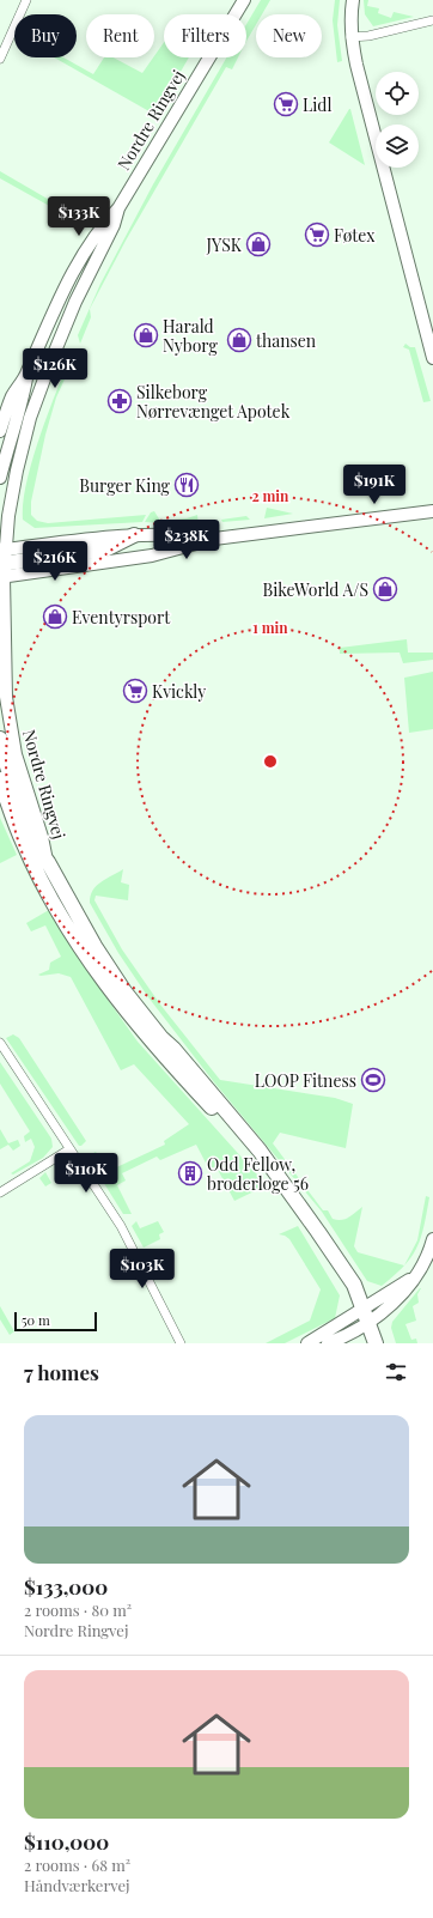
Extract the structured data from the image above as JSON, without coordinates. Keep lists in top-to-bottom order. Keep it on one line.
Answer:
{"streets":{"main road":["Nordre Ringvej"]},"places":{"supermarket":["Lidl","Føtex","Kvickly"],"shop":["JYSK","Harald Nyborg","thansen","BikeWorld A/S","Eventyrsport"],"pharmacy":["Silkeborg Nørrevænget Apotek"],"restaurant":["Burger King"],"sports":["LOOP Fitness"],"building":["Odd Fellow, broderloge 56"]},"scale_bar":"50 m","page":{"chip":["Buy","Rent","Filters","New"],"price":["$133K","$126K","$191K","$238K","$216K","$110K","$103K"],"scale":"50 m","heading":"7 homes","list":[{"name":"$133,000","note":"2 rooms · 80 m² · Nordre Ringvej"},{"name":"$110,000","note":"2 rooms · 68 m² · Håndværkervej"}]},"rings":["2 min","1 min"]}
